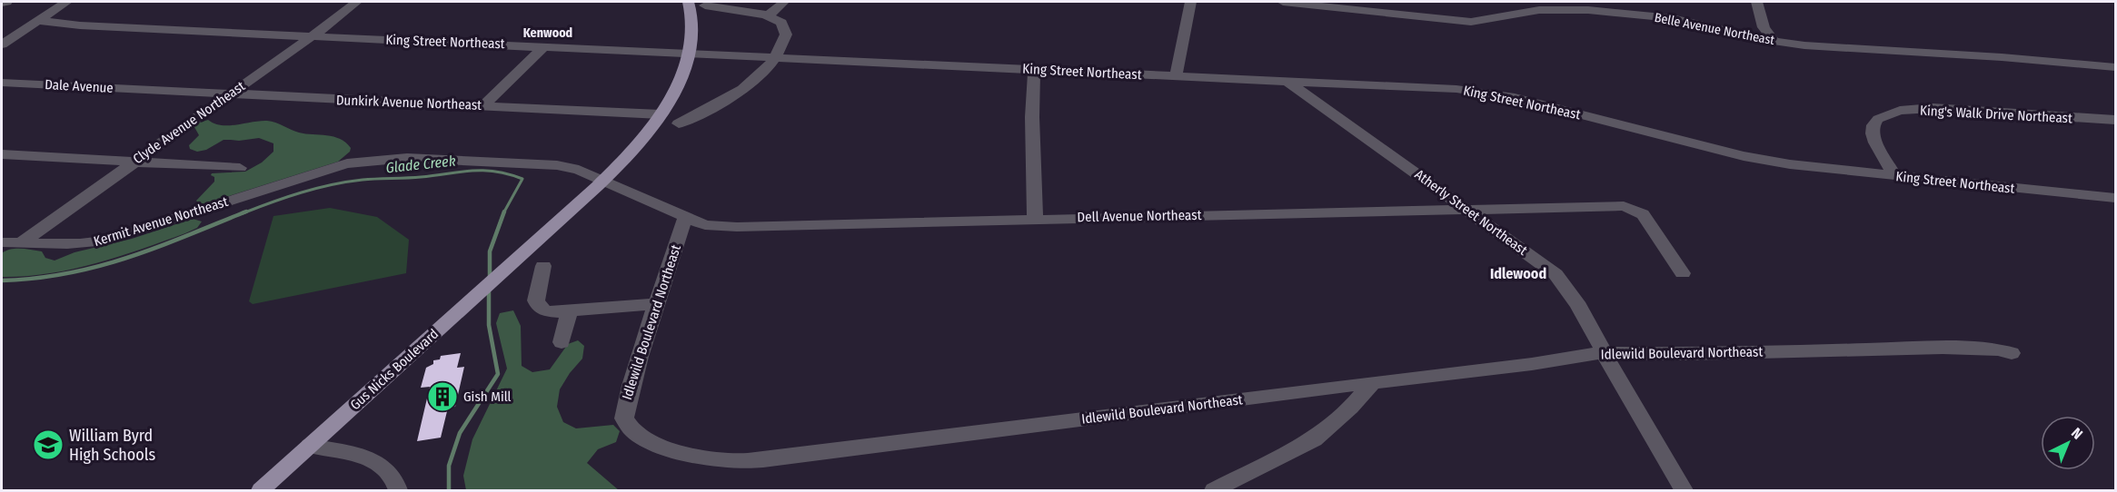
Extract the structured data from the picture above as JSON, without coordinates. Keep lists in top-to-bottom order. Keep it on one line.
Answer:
{"streets":{"main road":["Gus Nicks Boulevard"],"street":["Belle Avenue Northeast","King Street Northeast","Dale Avenue","Dunkirk Avenue Northeast","King's Walk Drive Northeast","Clyde Avenue Northeast","Atherly Street Northeast","Dell Avenue Northeast","Kermit Avenue Northeast","Idlewild Boulevard Northeast"]},"crossings":[["King Street Northeast","King's Walk Drive Northeast"],["King Street Northeast","Clyde Avenue Northeast"],["King Street Northeast","Atherly Street Northeast"],["King Street Northeast","Gus Nicks Boulevard"],["Dale Avenue","Dunkirk Avenue Northeast"],["Dunkirk Avenue Northeast","Clyde Avenue Northeast"],["Dunkirk Avenue Northeast","Gus Nicks Boulevard"],["Clyde Avenue Northeast","Kermit Avenue Northeast"],["Atherly Street Northeast","Dell Avenue Northeast"],["Atherly Street Northeast","Idlewild Boulevard Northeast"],["Dell Avenue Northeast","Idlewild Boulevard Northeast"],["Kermit Avenue Northeast","Gus Nicks Boulevard"]],"districts":["Kenwood","Idlewood"],"water":["Glade Creek"],"places":{"building":["Gish Mill"],"school or university":["William Byrd High Schools"]},"north":"top right"}
